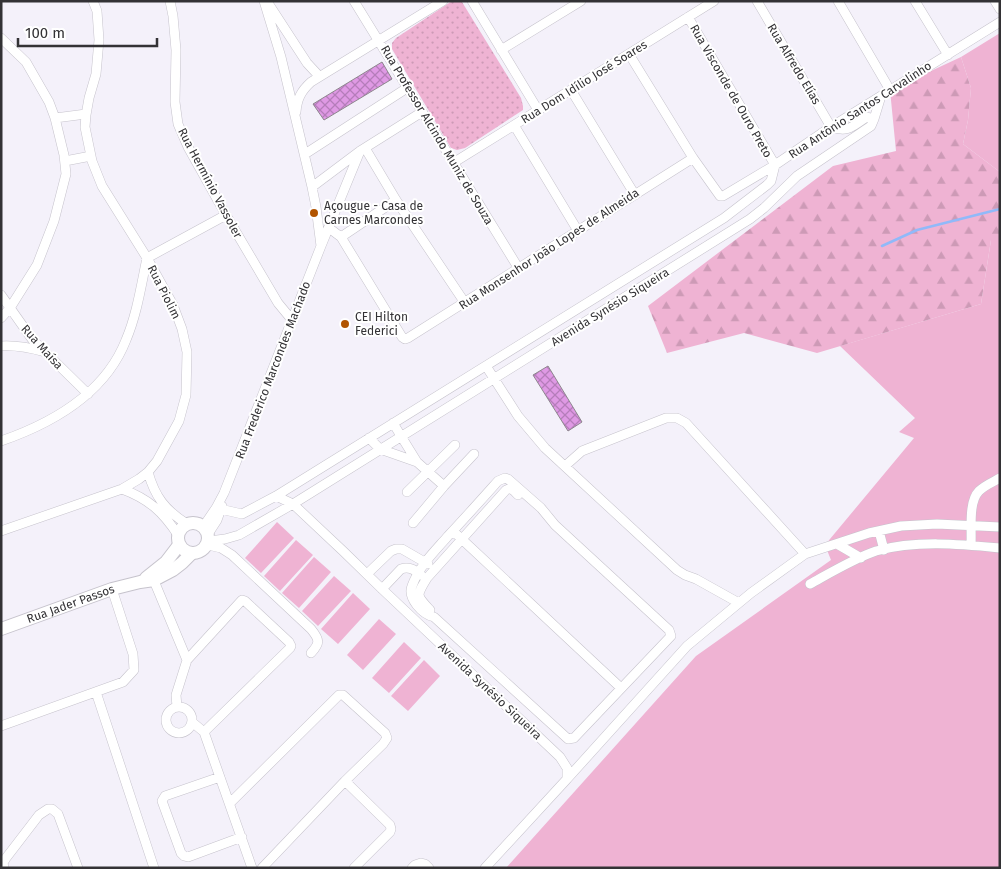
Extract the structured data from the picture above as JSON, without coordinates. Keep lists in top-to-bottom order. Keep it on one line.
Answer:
{"streets":{"street":["Rua Alfredo Elías","Rua Dom Idílio José Soares","Rua Visconde de Ouro Preto","Rua Antônio Santos Carvalinho","Rua Professor Alcindo Muniz de Souza","Rua Hermínio Vassoler","Rua Monsenhor João Lopes de Almeida","Rua Piolim","Avenida Synésio Siqueira","Rua Maísa","Rua Frederico Marcondes Machado","Rua Jader Passos"]},"crossings":[["Rua Alfredo Elías","Rua Antônio Santos Carvalinho"],["Rua Dom Idílio José Soares","Rua Visconde de Ouro Preto"],["Rua Dom Idílio José Soares","Rua Professor Alcindo Muniz de Souza"],["Rua Visconde de Ouro Preto","Rua Antônio Santos Carvalinho"],["Rua Visconde de Ouro Preto","Avenida Synésio Siqueira"],["Rua Antônio Santos Carvalinho","Rua Monsenhor João Lopes de Almeida"],["Rua Antônio Santos Carvalinho","Avenida Synésio Siqueira"],["Rua Professor Alcindo Muniz de Souza","Rua Monsenhor João Lopes de Almeida"],["Rua Hermínio Vassoler","Rua Frederico Marcondes Machado"],["Avenida Synésio Siqueira","Rua Frederico Marcondes Machado"],["Avenida Synésio Siqueira","Rua Jader Passos"],["Rua Frederico Marcondes Machado","Rua Jader Passos"]],"places":["Açougue - Casa de Carnes Marcondes","CEI Hilton Federici"],"scale_bar":"100 m"}
